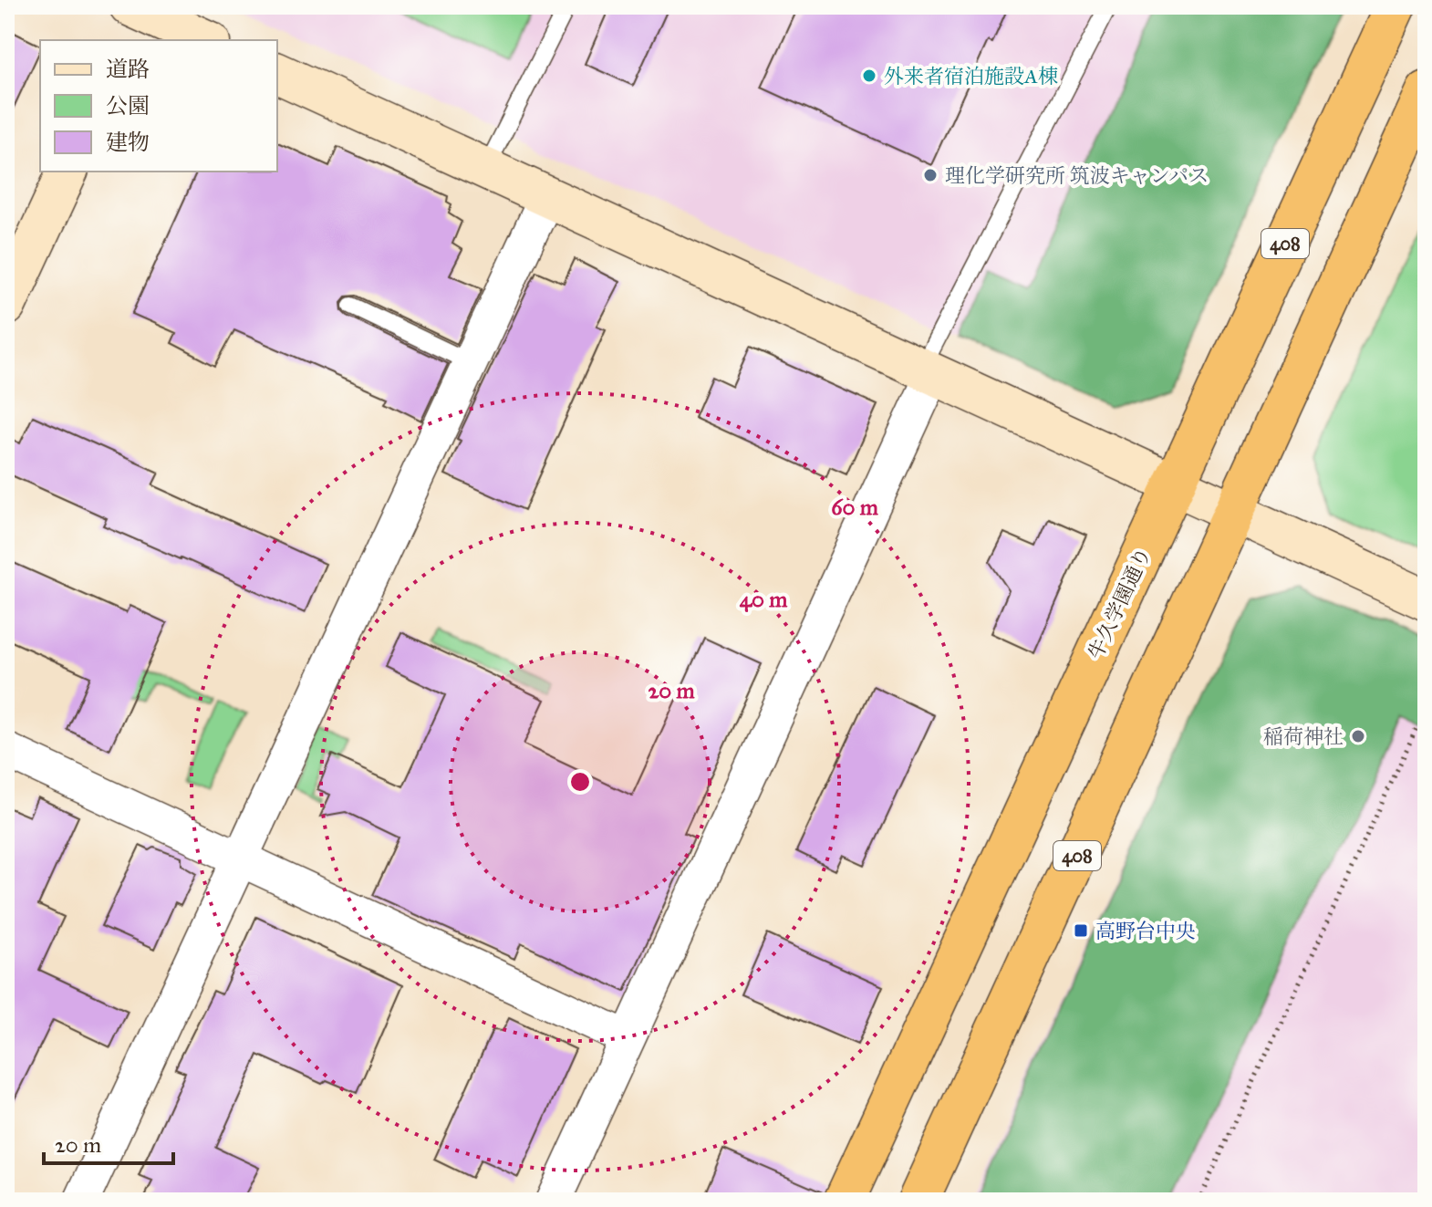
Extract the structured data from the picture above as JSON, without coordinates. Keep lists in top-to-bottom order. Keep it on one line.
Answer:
{"streets":{"highway":["408","牛久学園通り"]},"places":{"other":["外来者宿泊施設A棟","理化学研究所 筑波キャンパス","稲荷神社"],"transit":["高野台中央"]},"legend":["道路","公園","建物"],"scale_bar":"20 m","rings":["60 m","40 m","20 m"]}
